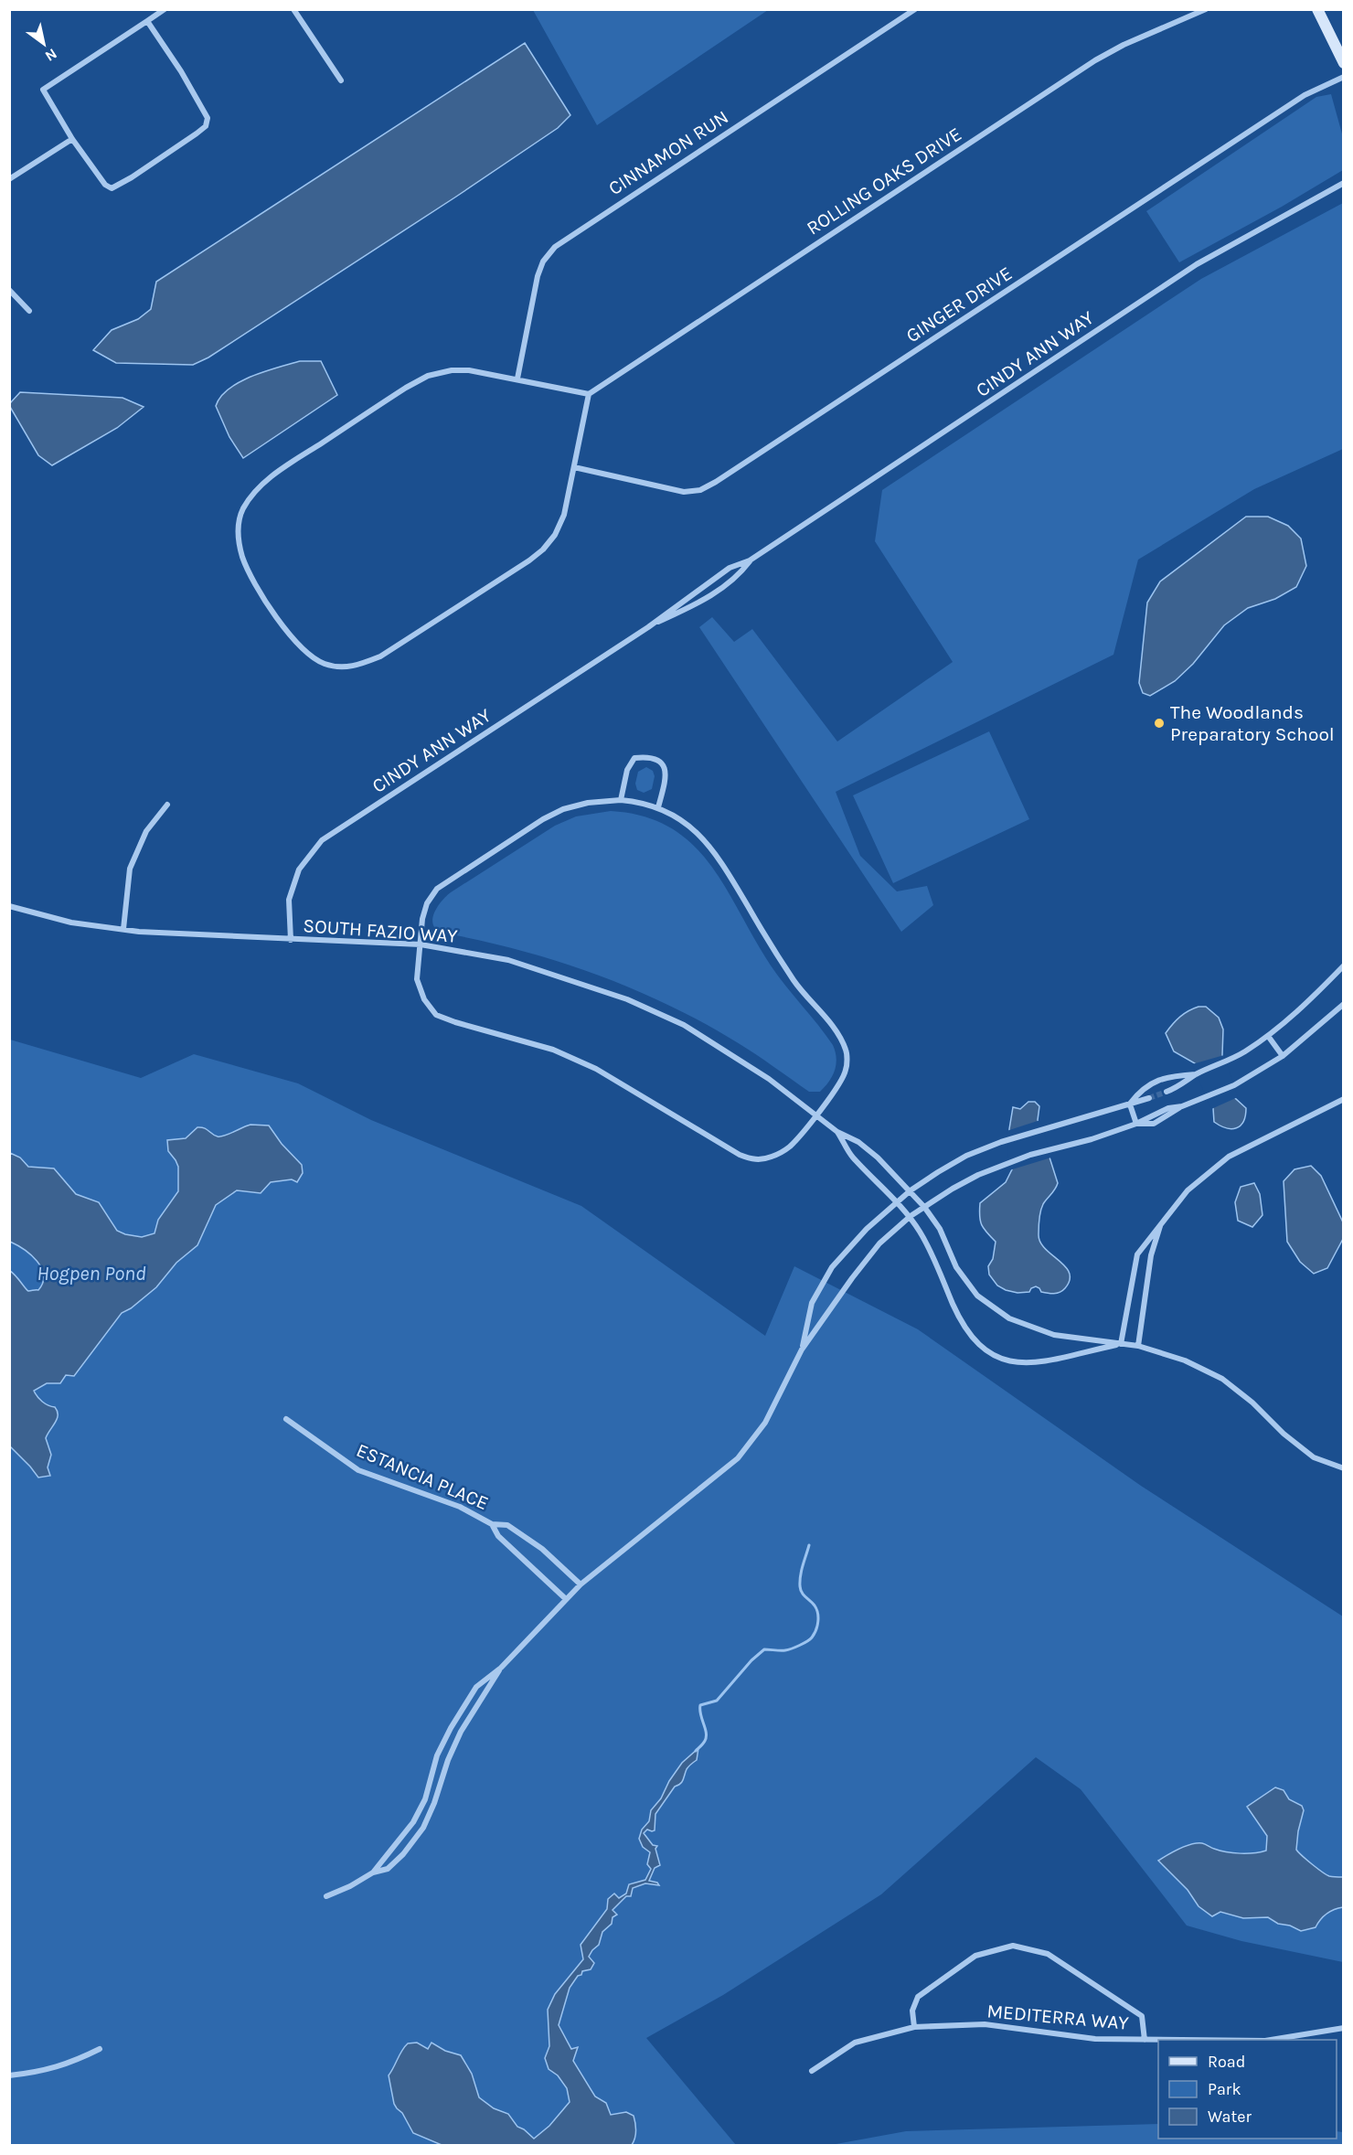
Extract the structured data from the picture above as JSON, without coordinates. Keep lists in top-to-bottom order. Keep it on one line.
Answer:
{"streets":{"street":["CINNAMON RUN","ROLLING OAKS DRIVE","GINGER DRIVE","CINDY ANN WAY","SOUTH FAZIO WAY","ESTANCIA PLACE","MEDITERRA WAY"]},"crossings":[["CINDY ANN WAY","SOUTH FAZIO WAY"]],"water":["Hogpen Pond"],"places":["The Woodlands Preparatory School"],"legend":["Road","Park","Water"],"north":"bottom right"}
